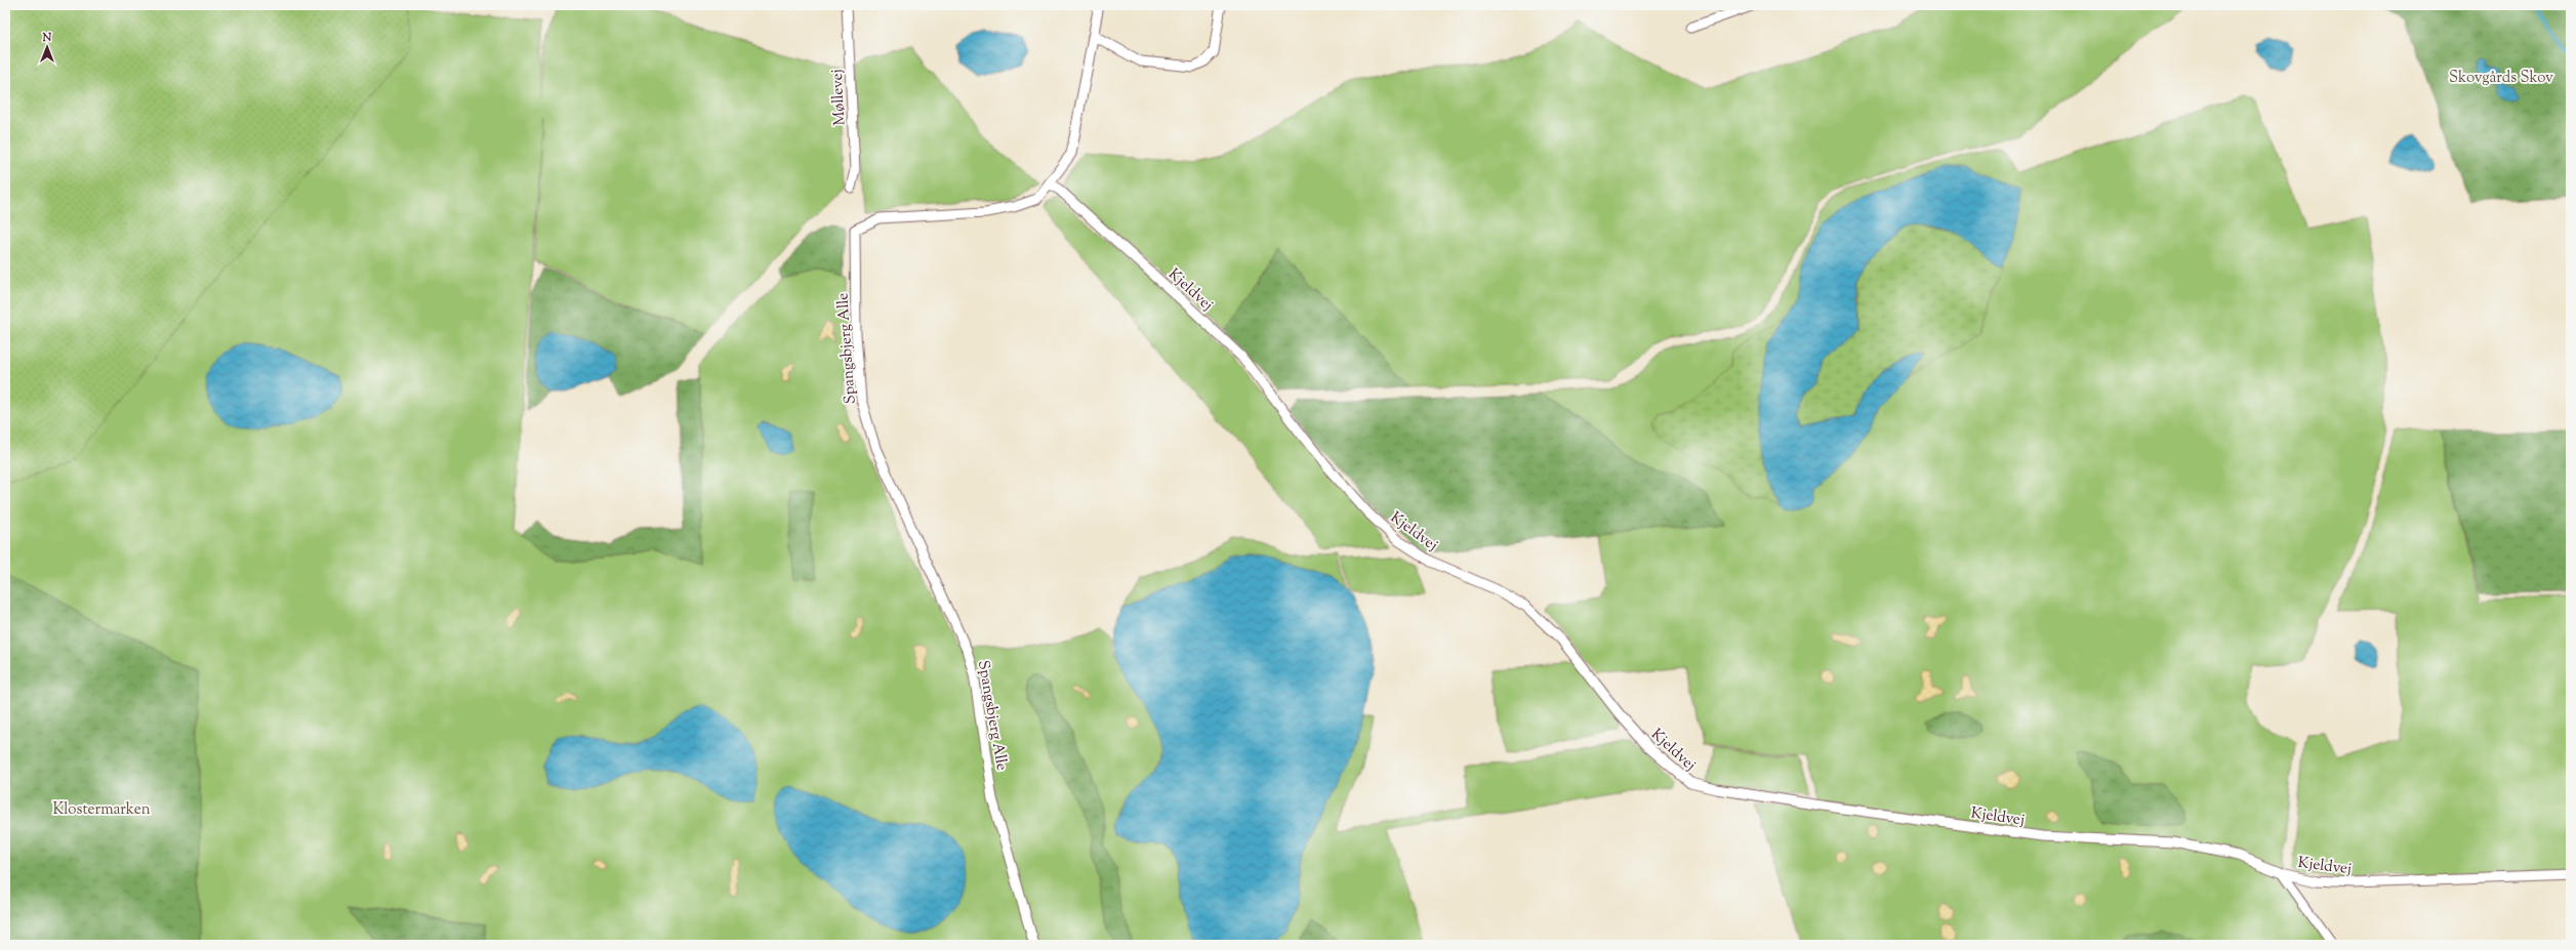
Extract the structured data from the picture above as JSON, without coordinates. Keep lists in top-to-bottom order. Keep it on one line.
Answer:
{"streets":{"street":["Møllevej","Kjeldvej","Spangsbjerg Alle"]},"crossings":[["Kjeldvej","Spangsbjerg Alle"]],"parks":["Skovgårds Skov","Klostermarken"],"north":"top"}
